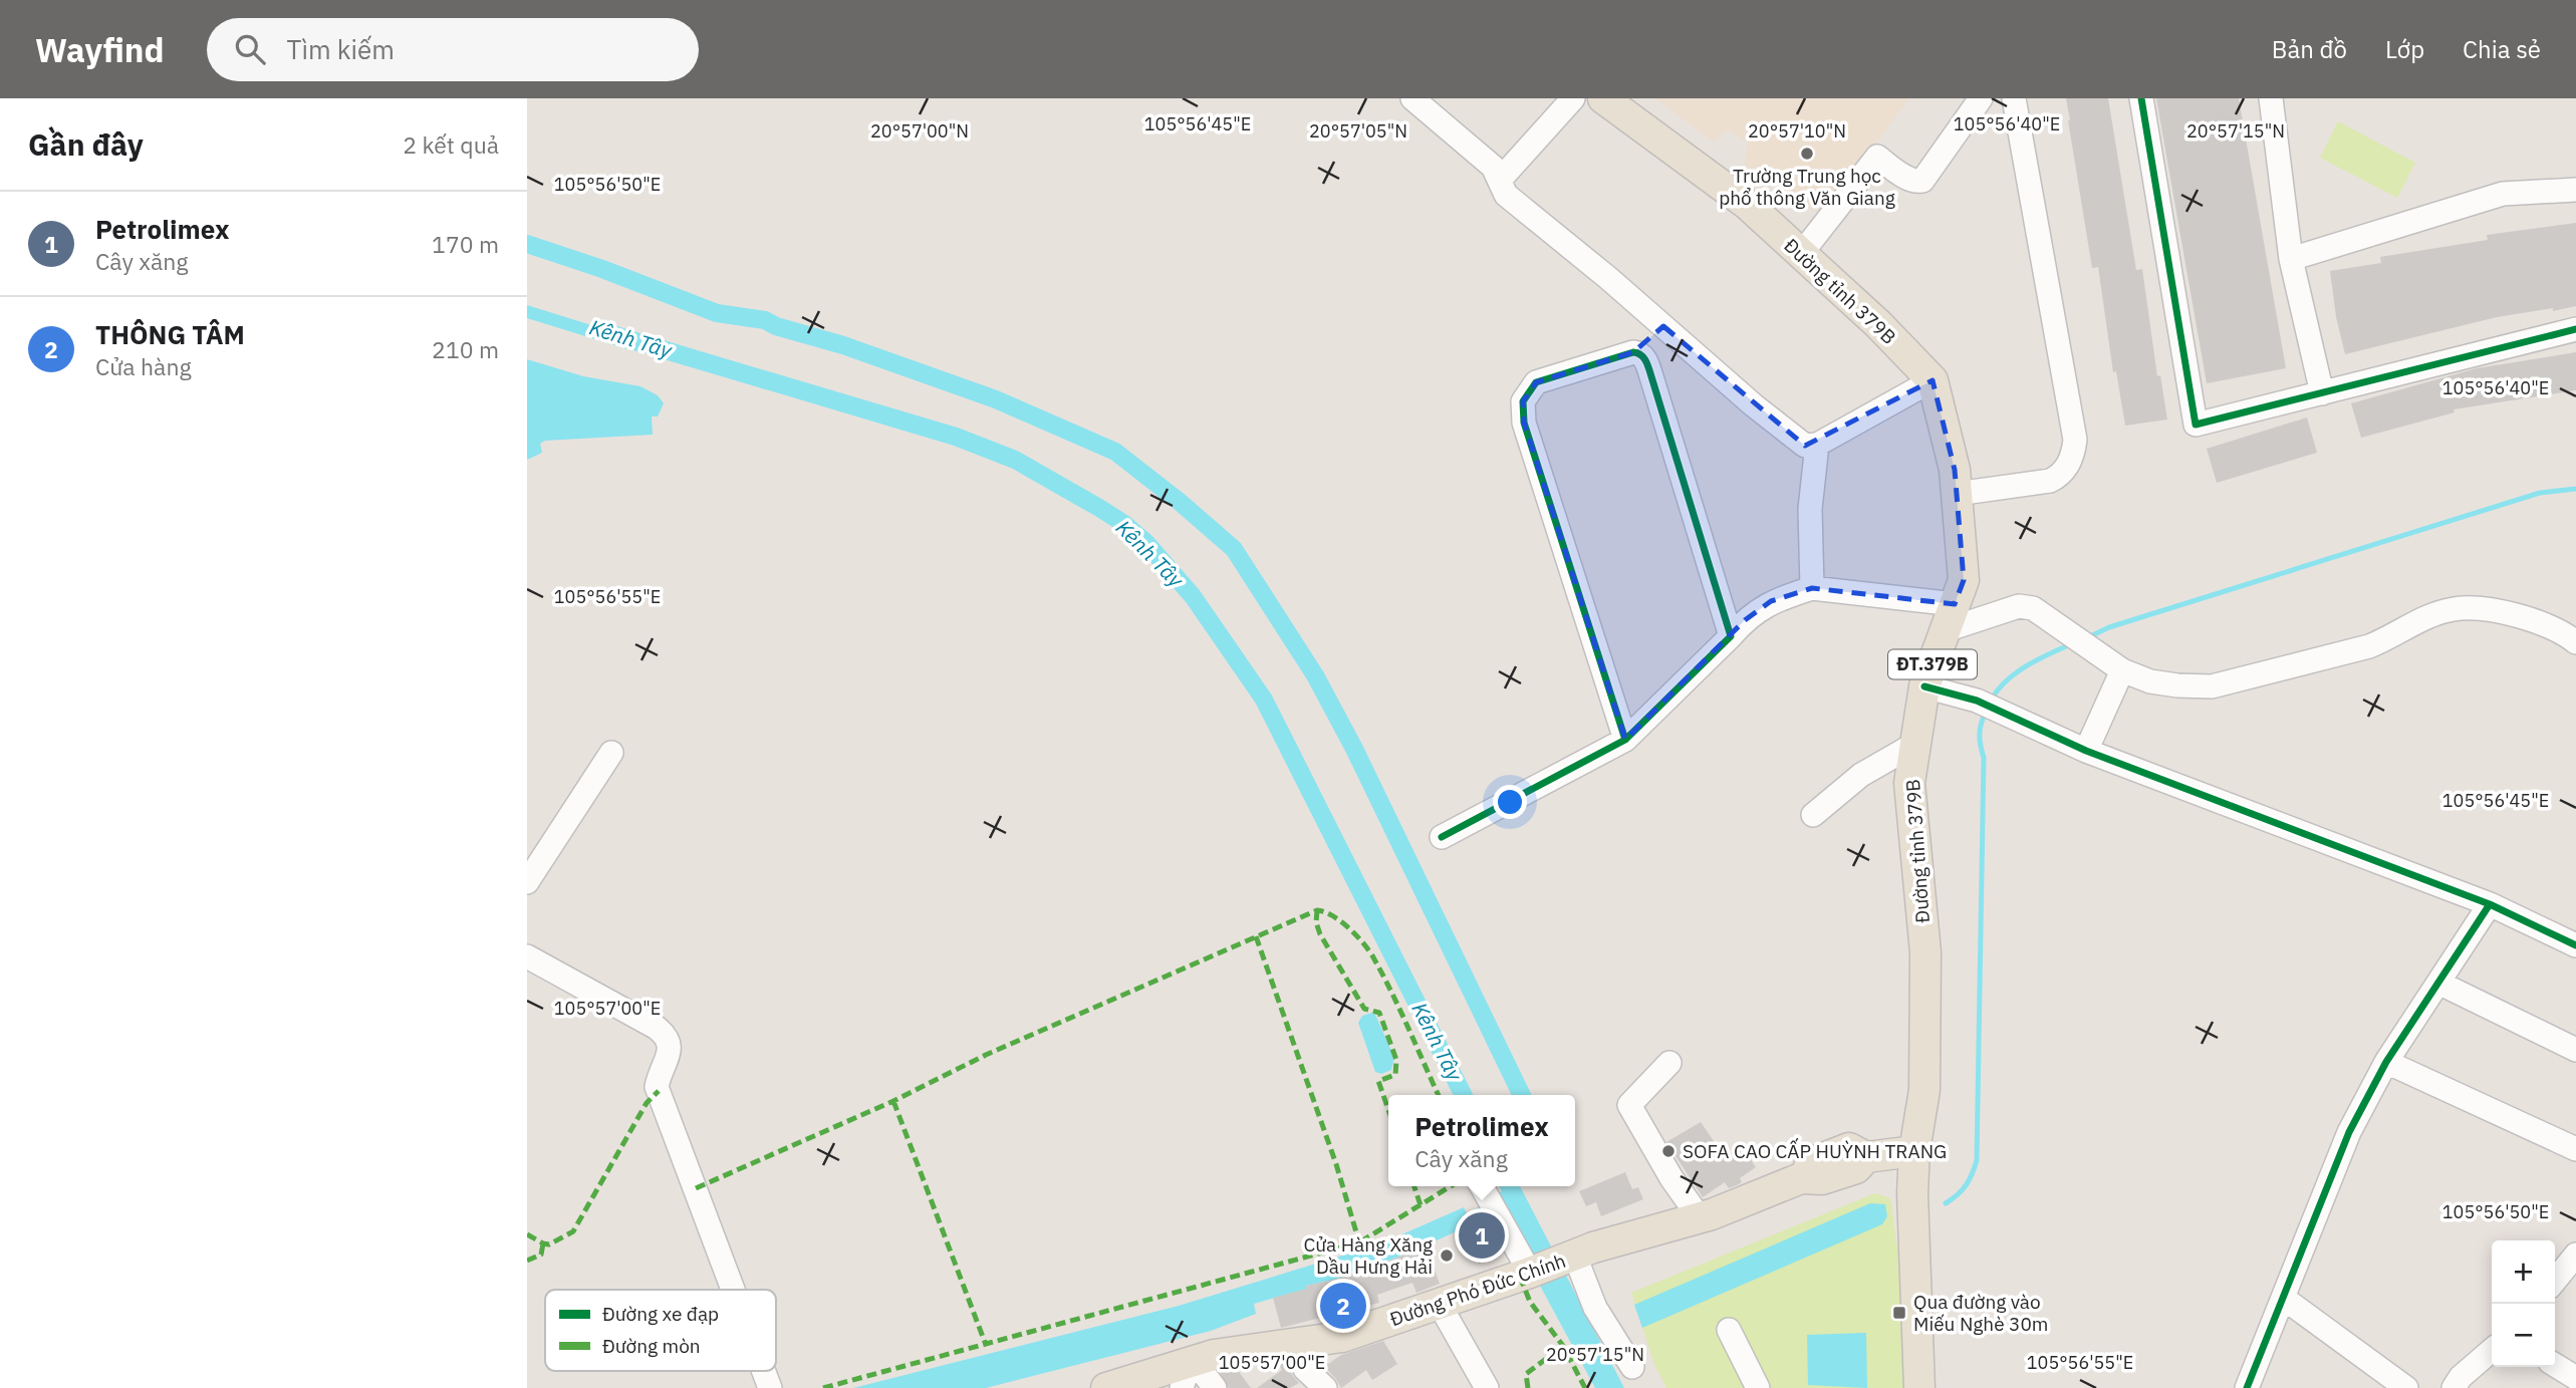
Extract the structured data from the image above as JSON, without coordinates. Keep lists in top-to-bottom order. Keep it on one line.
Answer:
{"streets":{"main road":["Đường tỉnh 379B","ĐT.379B","Đường Phó Đức Chính"]},"crossings":[["Đường tỉnh 379B","Đường Phó Đức Chính"]],"water":["Kênh Tây"],"places":{"other":["Trường Trung học phổ thông Văn Giang","SOFA CAO CẤP HUỲNH TRANG","Cửa Hàng Xăng Dầu Hưng Hải"],"transit":["Qua đường vào Miếu Nghè 30m"]},"legend":["Đường xe đạp","Đường mòn"],"page":{"header":"Wayfind","search":"Tìm kiếm","nav":["Bản đồ","Lớp","Chia sẻ"],"heading":["Gần đây","2 kết quả"],"list":[{"mark":"1","name":"Petrolimex","note":"Cây xăng","value":"170 m"},{"mark":"2","name":"THÔNG TÂM","note":"Cửa hàng","value":"210 m"}],"popup":["Petrolimex","Cây xăng"],"pins":["1","2"],"map_buttons":["+","−"]},"coordinates":["105°56'45\"E","105°56'40\"E","20°57'00\"N","20°57'05\"N","20°57'10\"N","20°57'15\"N","105°56'50\"E","105°56'55\"E","105°57'00\"E"]}
